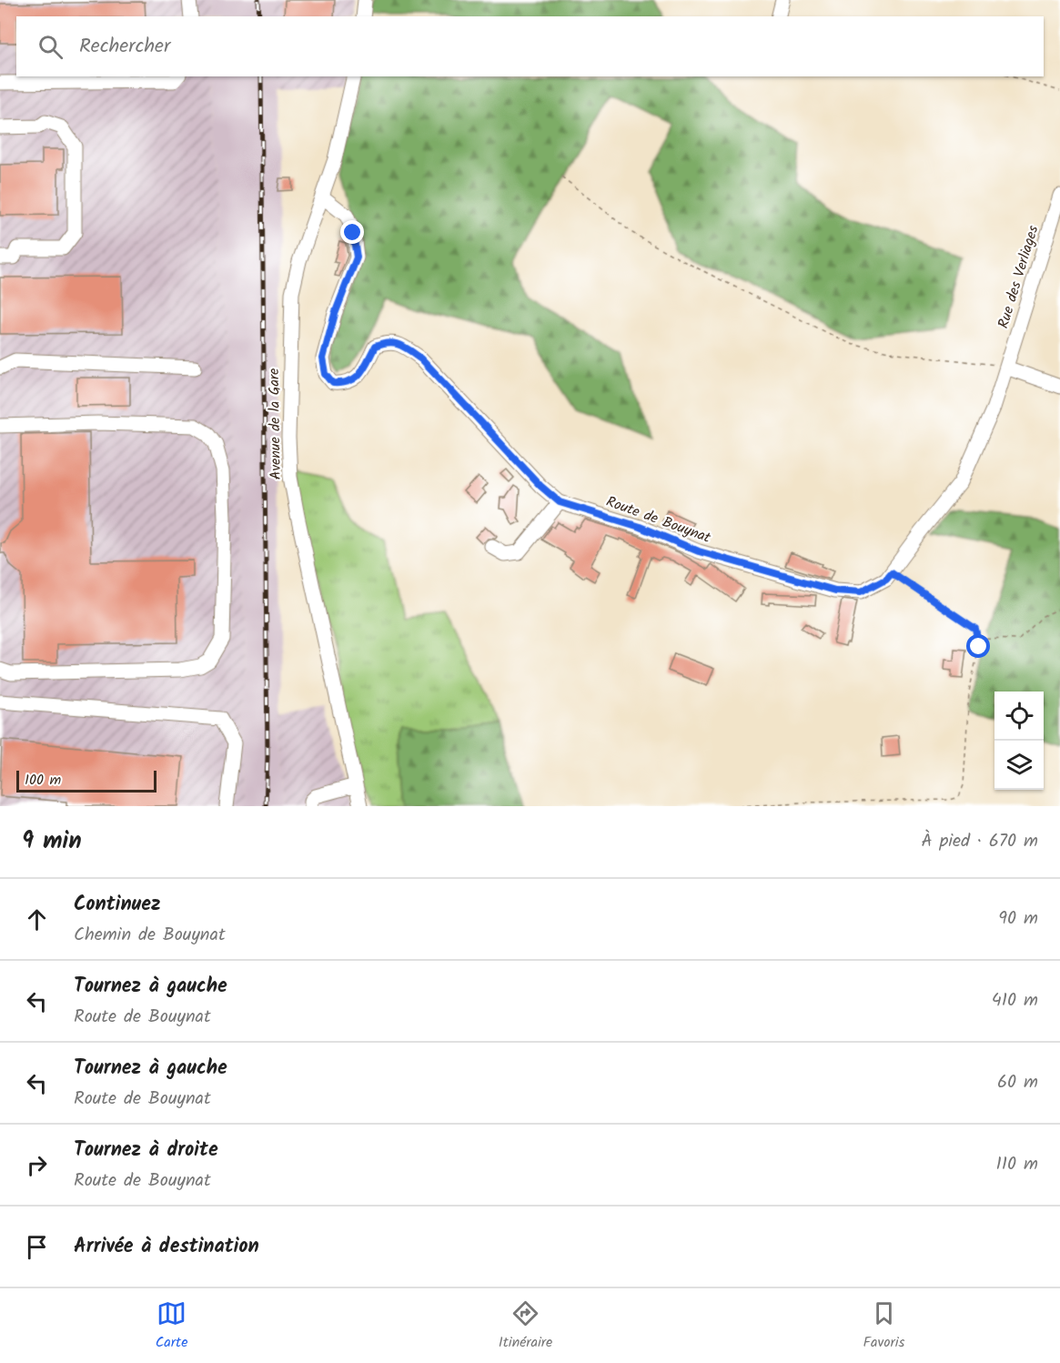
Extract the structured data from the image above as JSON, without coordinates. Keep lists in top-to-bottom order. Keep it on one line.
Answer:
{"streets":{"street":["Rue des Verliages","Avenue de la Gare","Route de Bouynat"]},"crossings":[["Rue des Verliages","Route de Bouynat"],["Avenue de la Gare","Route de Bouynat"]],"scale_bar":"100 m","page":{"search":"Rechercher","scale":"100 m","heading":["9 min","À pied · 670 m"],"list":[["Continuez","Chemin de Bouynat","90 m"],["Tournez à gauche","Route de Bouynat","410 m"],["Tournez à gauche","Route de Bouynat","60 m"],["Tournez à droite","Route de Bouynat","110 m"],"Arrivée à destination"],"nav":["Carte","Itinéraire","Favoris"]}}
